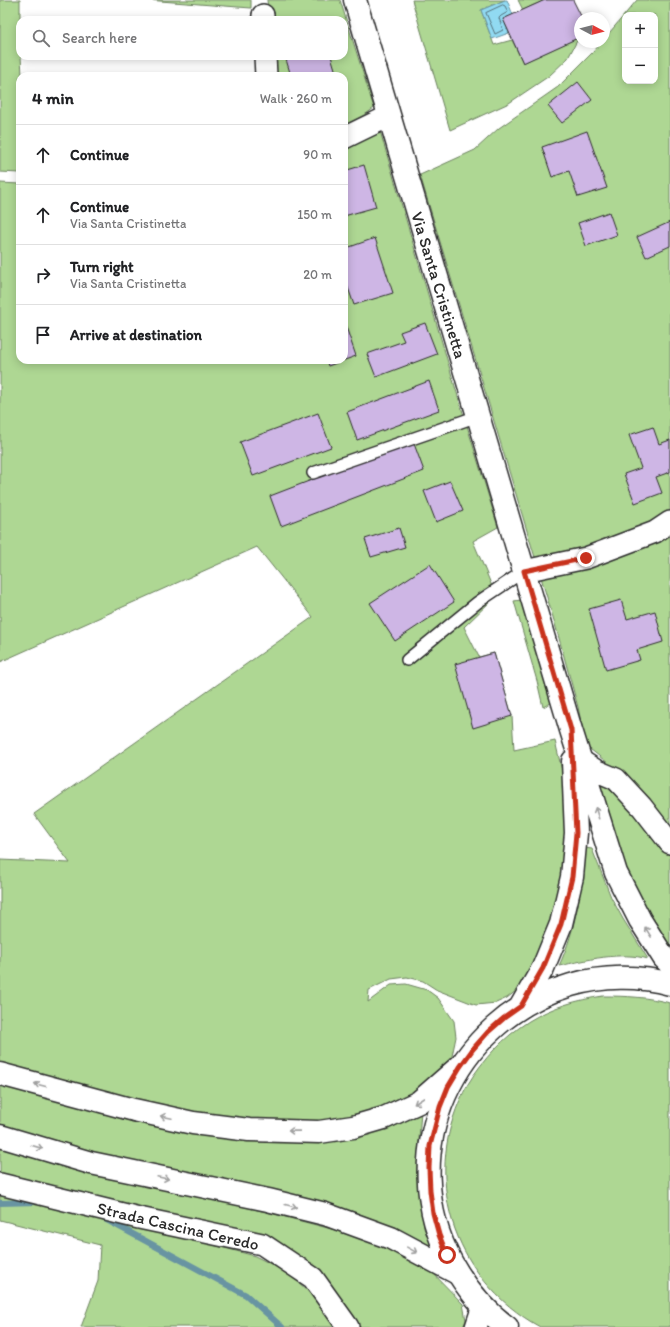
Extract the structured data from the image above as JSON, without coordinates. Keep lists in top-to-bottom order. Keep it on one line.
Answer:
{"streets":{"main road":["Via Santa Cristinetta"],"street":["Strada Cascina Ceredo"]},"north":"right","page":{"map_buttons":["+","−"],"search":"Search here","heading":["4 min","Walk · 260 m"],"list":[["Continue","90 m"],["Continue","Via Santa Cristinetta","150 m"],["Turn right","Via Santa Cristinetta","20 m"],"Arrive at destination"]}}
